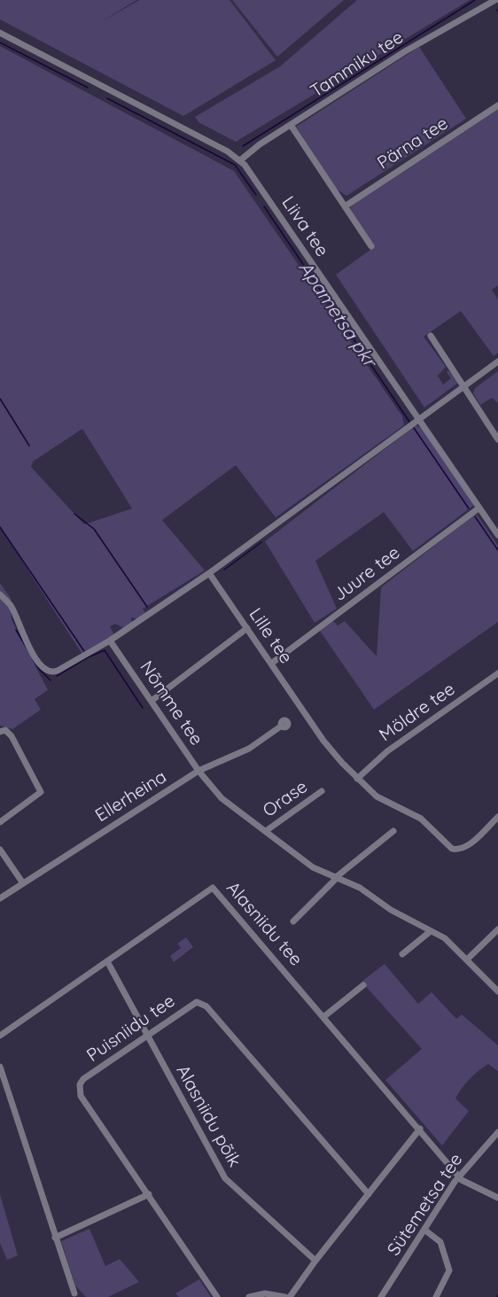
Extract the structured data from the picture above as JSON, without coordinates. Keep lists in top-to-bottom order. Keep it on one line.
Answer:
{"streets":{"street":["Tammiku tee","Pärna tee","Liiva tee","Juure tee","Lille tee","Nõmme tee","Möldre tee","Ellerheina","Orase","Alasniidu tee","Puisniidu tee","Alasniidu põik","Sütemetsa tee"]},"crossings":[["Tammiku tee","Liiva tee"],["Liiva tee","Juure tee"],["Juure tee","Lille tee"],["Lille tee","Möldre tee"],["Nõmme tee","Ellerheina"],["Nõmme tee","Orase"],["Alasniidu tee","Alasniidu põik"],["Alasniidu tee","Sütemetsa tee"],["Puisniidu tee","Alasniidu põik"]],"water":["Apametsa pkr"]}
